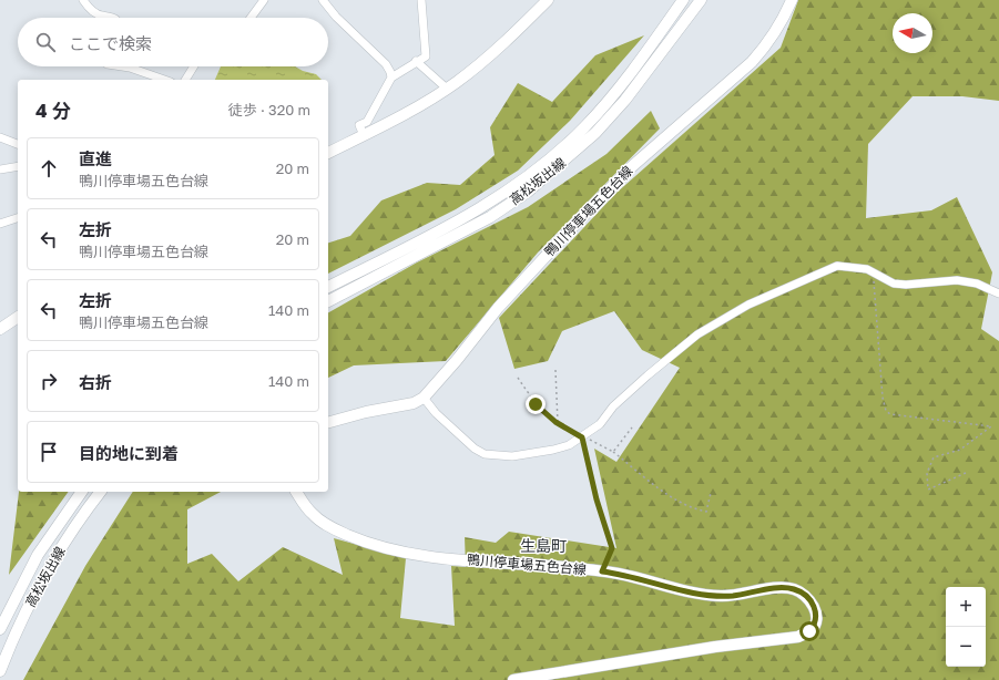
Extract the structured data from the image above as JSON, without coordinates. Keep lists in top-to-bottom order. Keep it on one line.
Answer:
{"streets":{"main road":["高松坂出線","鴨川停車場五色台線"]},"districts":["生島町"],"north":"left","page":{"search":"ここで検索","heading":["4 分","徒歩 · 320 m"],"list":[["直進","鴨川停車場五色台線","20 m"],["左折","鴨川停車場五色台線","20 m"],["左折","鴨川停車場五色台線","140 m"],["右折","140 m"],"目的地に到着"],"map_buttons":["+","−"]}}
